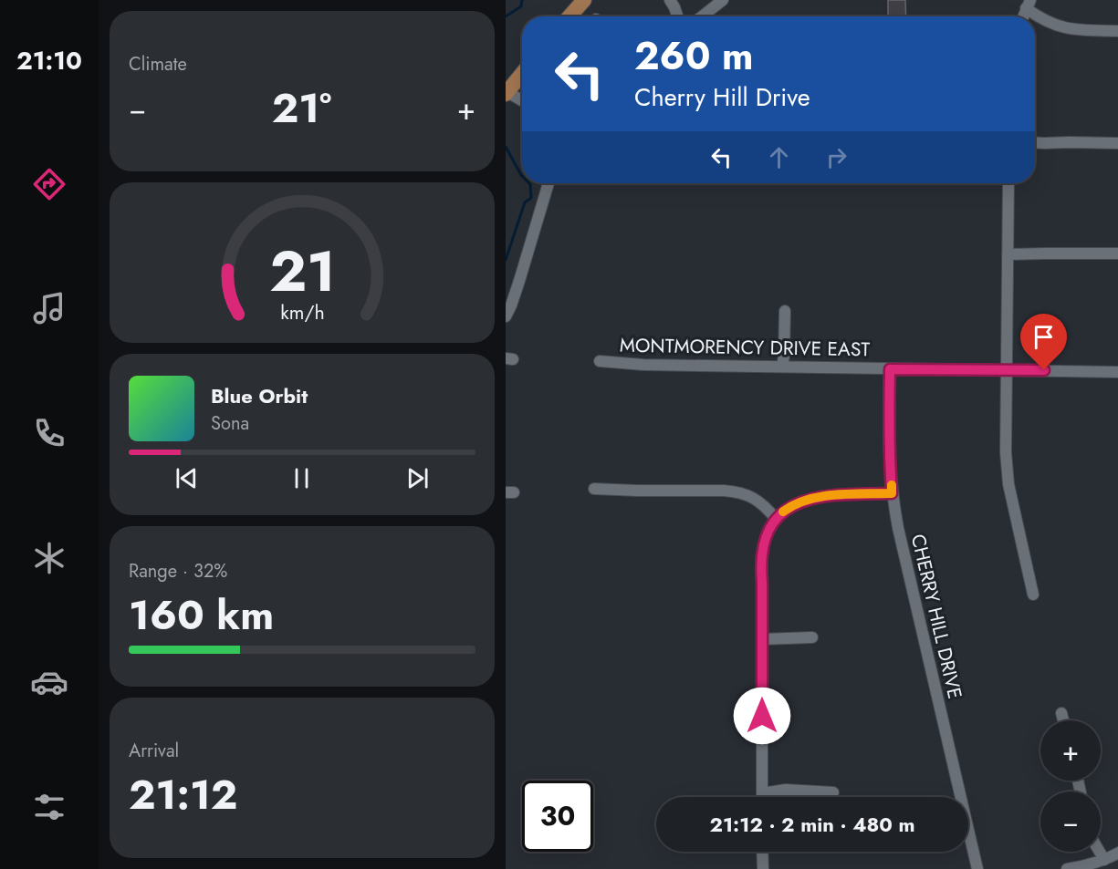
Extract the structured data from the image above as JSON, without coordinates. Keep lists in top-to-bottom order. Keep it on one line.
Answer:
{"streets":{"street":["MONTMORENCY DRIVE EAST","CHERRY HILL DRIVE"]},"crossings":[["MONTMORENCY DRIVE EAST","CHERRY HILL DRIVE"]],"page":{"tabs":"21:10","tile":["Climate",["Range · 32%","160 km"],["Arrival","21:12"]],"turn":["260 m","Cherry Hill Drive"],"heat":["−","21°","+"],"song":["Blue Orbit","Sona"],"map_buttons":["+","−"],"limit":"30","trip":"21:12 · 2 min · 480 m","gauge":["21","km/h"]}}
